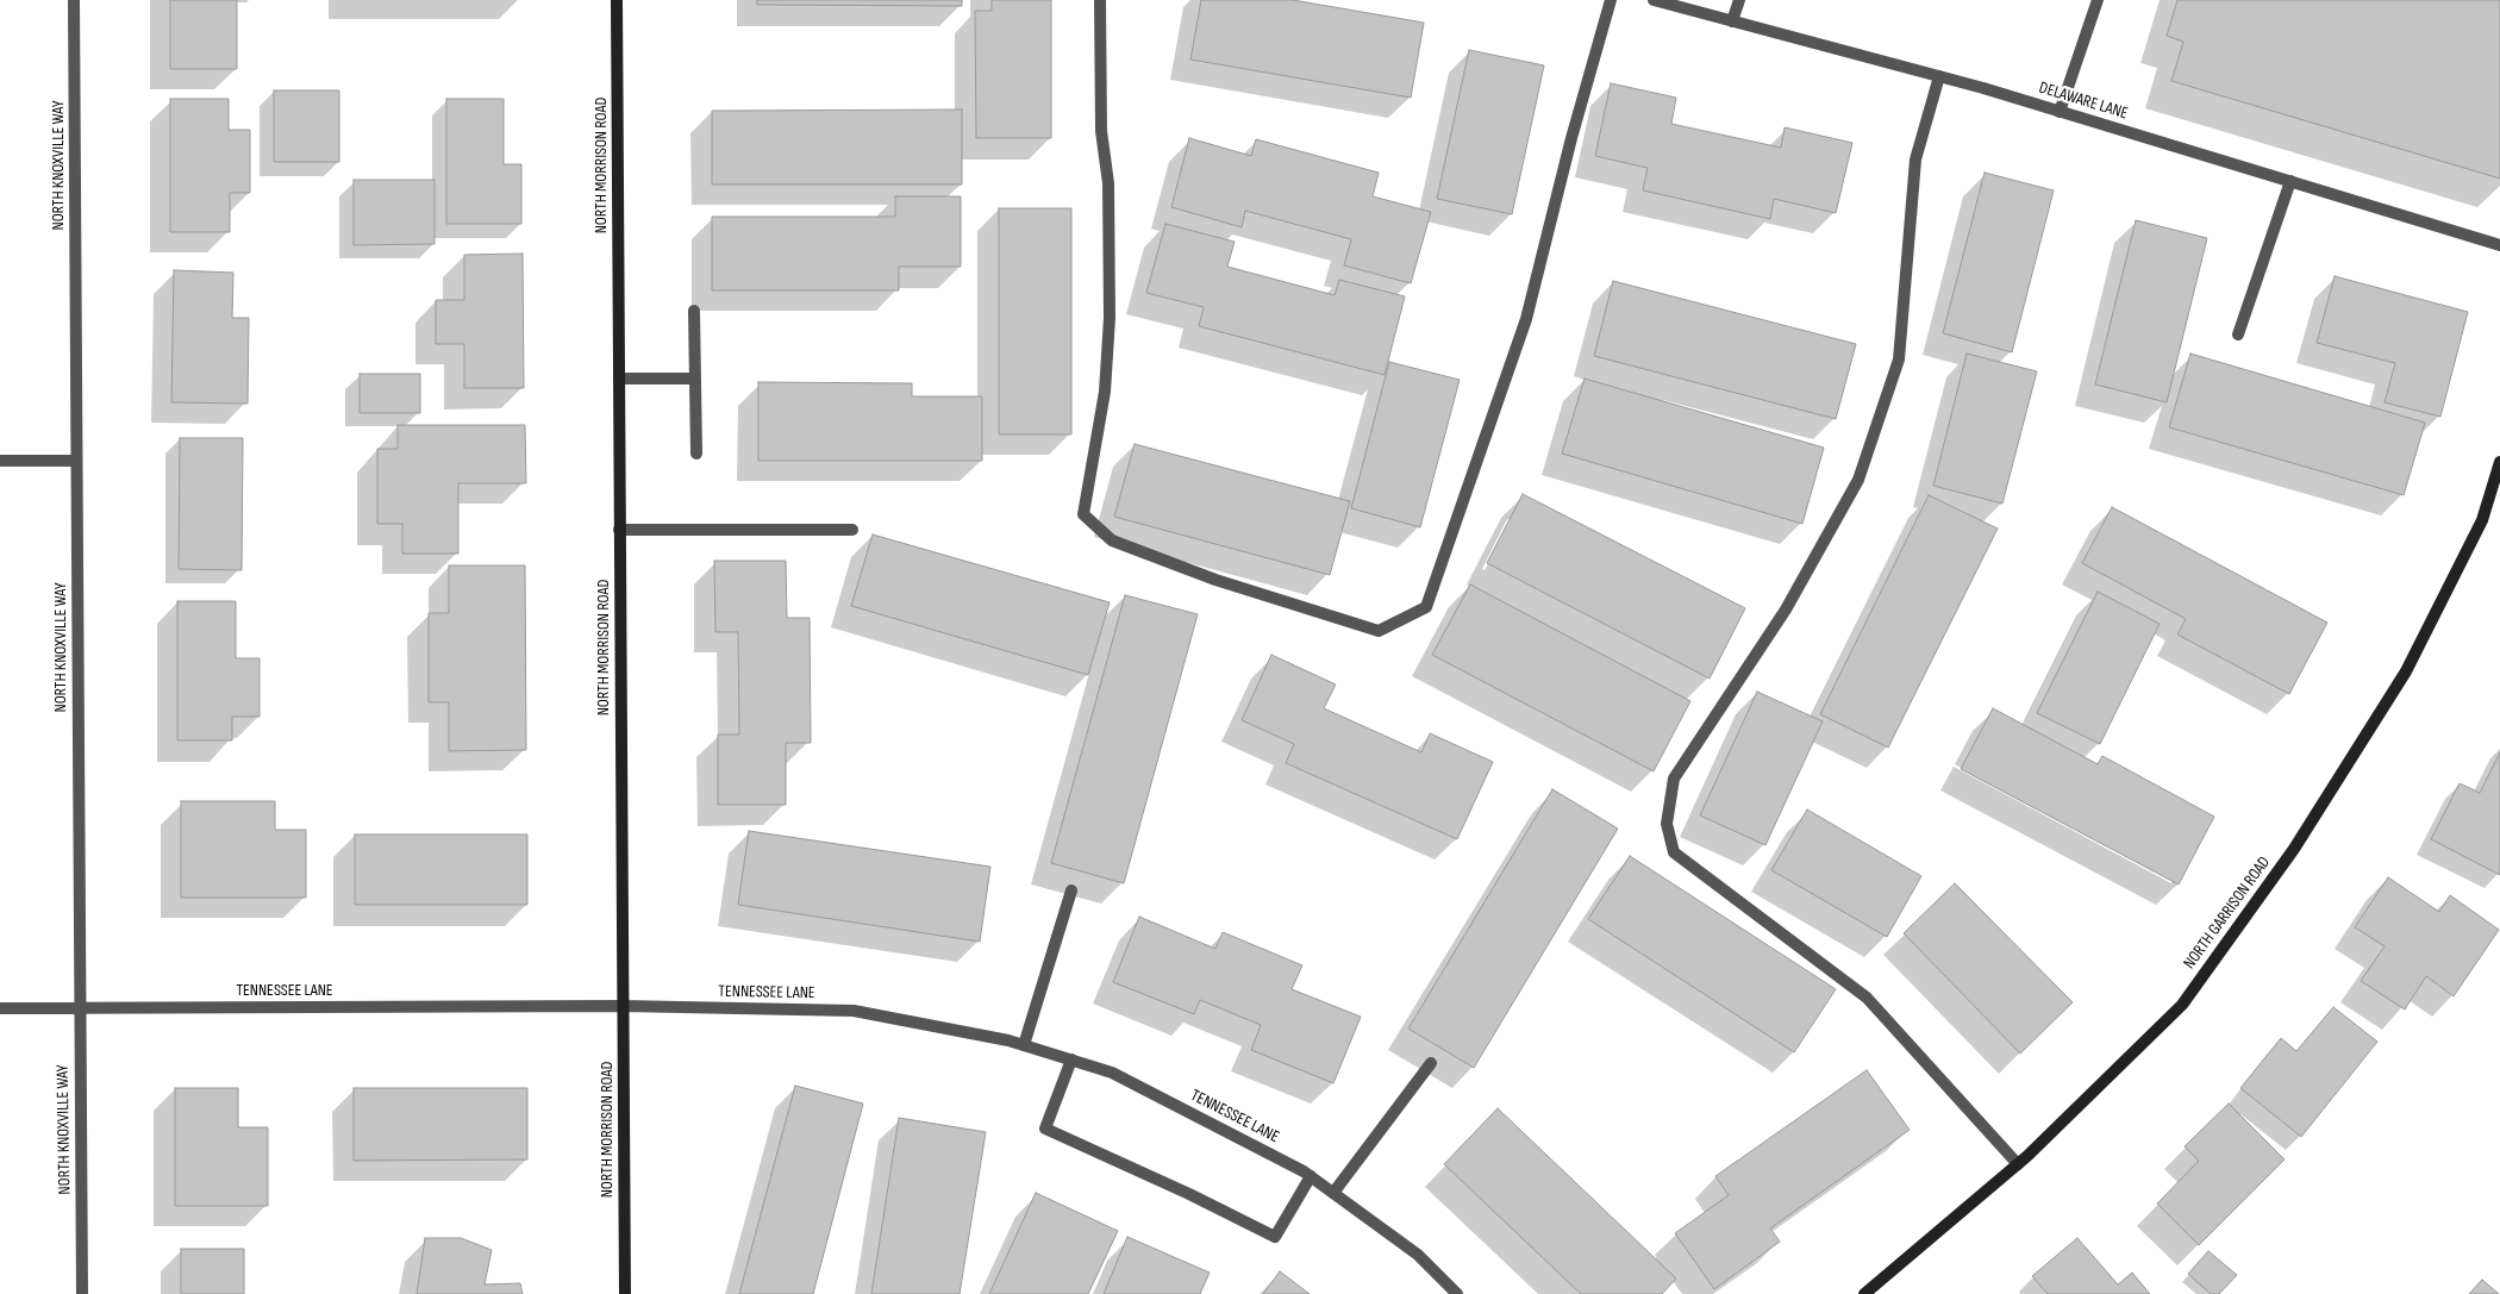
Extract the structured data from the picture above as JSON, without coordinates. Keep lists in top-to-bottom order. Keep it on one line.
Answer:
{"streets":{"street":["DELAWARE LANE","NORTH KNOXVILLE WAY","NORTH MORRISON ROAD","NORTH GARRISON ROAD","TENNESSEE LANE"]},"crossings":[["NORTH KNOXVILLE WAY","TENNESSEE LANE"],["NORTH MORRISON ROAD","TENNESSEE LANE"]]}
